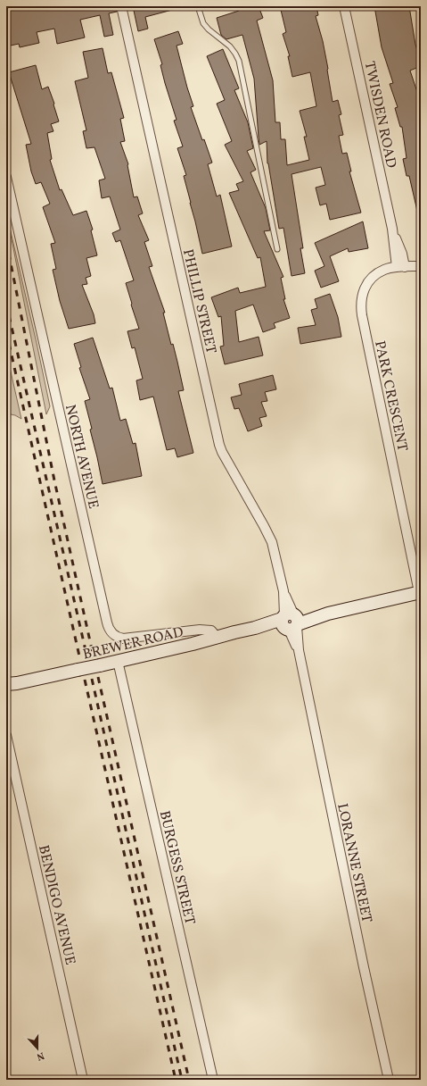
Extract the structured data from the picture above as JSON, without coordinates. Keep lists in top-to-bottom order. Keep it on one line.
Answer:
{"streets":{"street":["TWISDEN ROAD","PHILLIP STREET","PARK CRESCENT","NORTH AVENUE","BREWER ROAD","LORANNE STREET","BURGESS STREET","BENDIGO AVENUE"]},"crossings":[["TWISDEN ROAD","PARK CRESCENT"],["PHILLIP STREET","BREWER ROAD"],["PHILLIP STREET","LORANNE STREET"],["PARK CRESCENT","BREWER ROAD"],["NORTH AVENUE","BREWER ROAD"],["BREWER ROAD","LORANNE STREET"],["BREWER ROAD","BURGESS STREET"]],"north":"bottom"}
